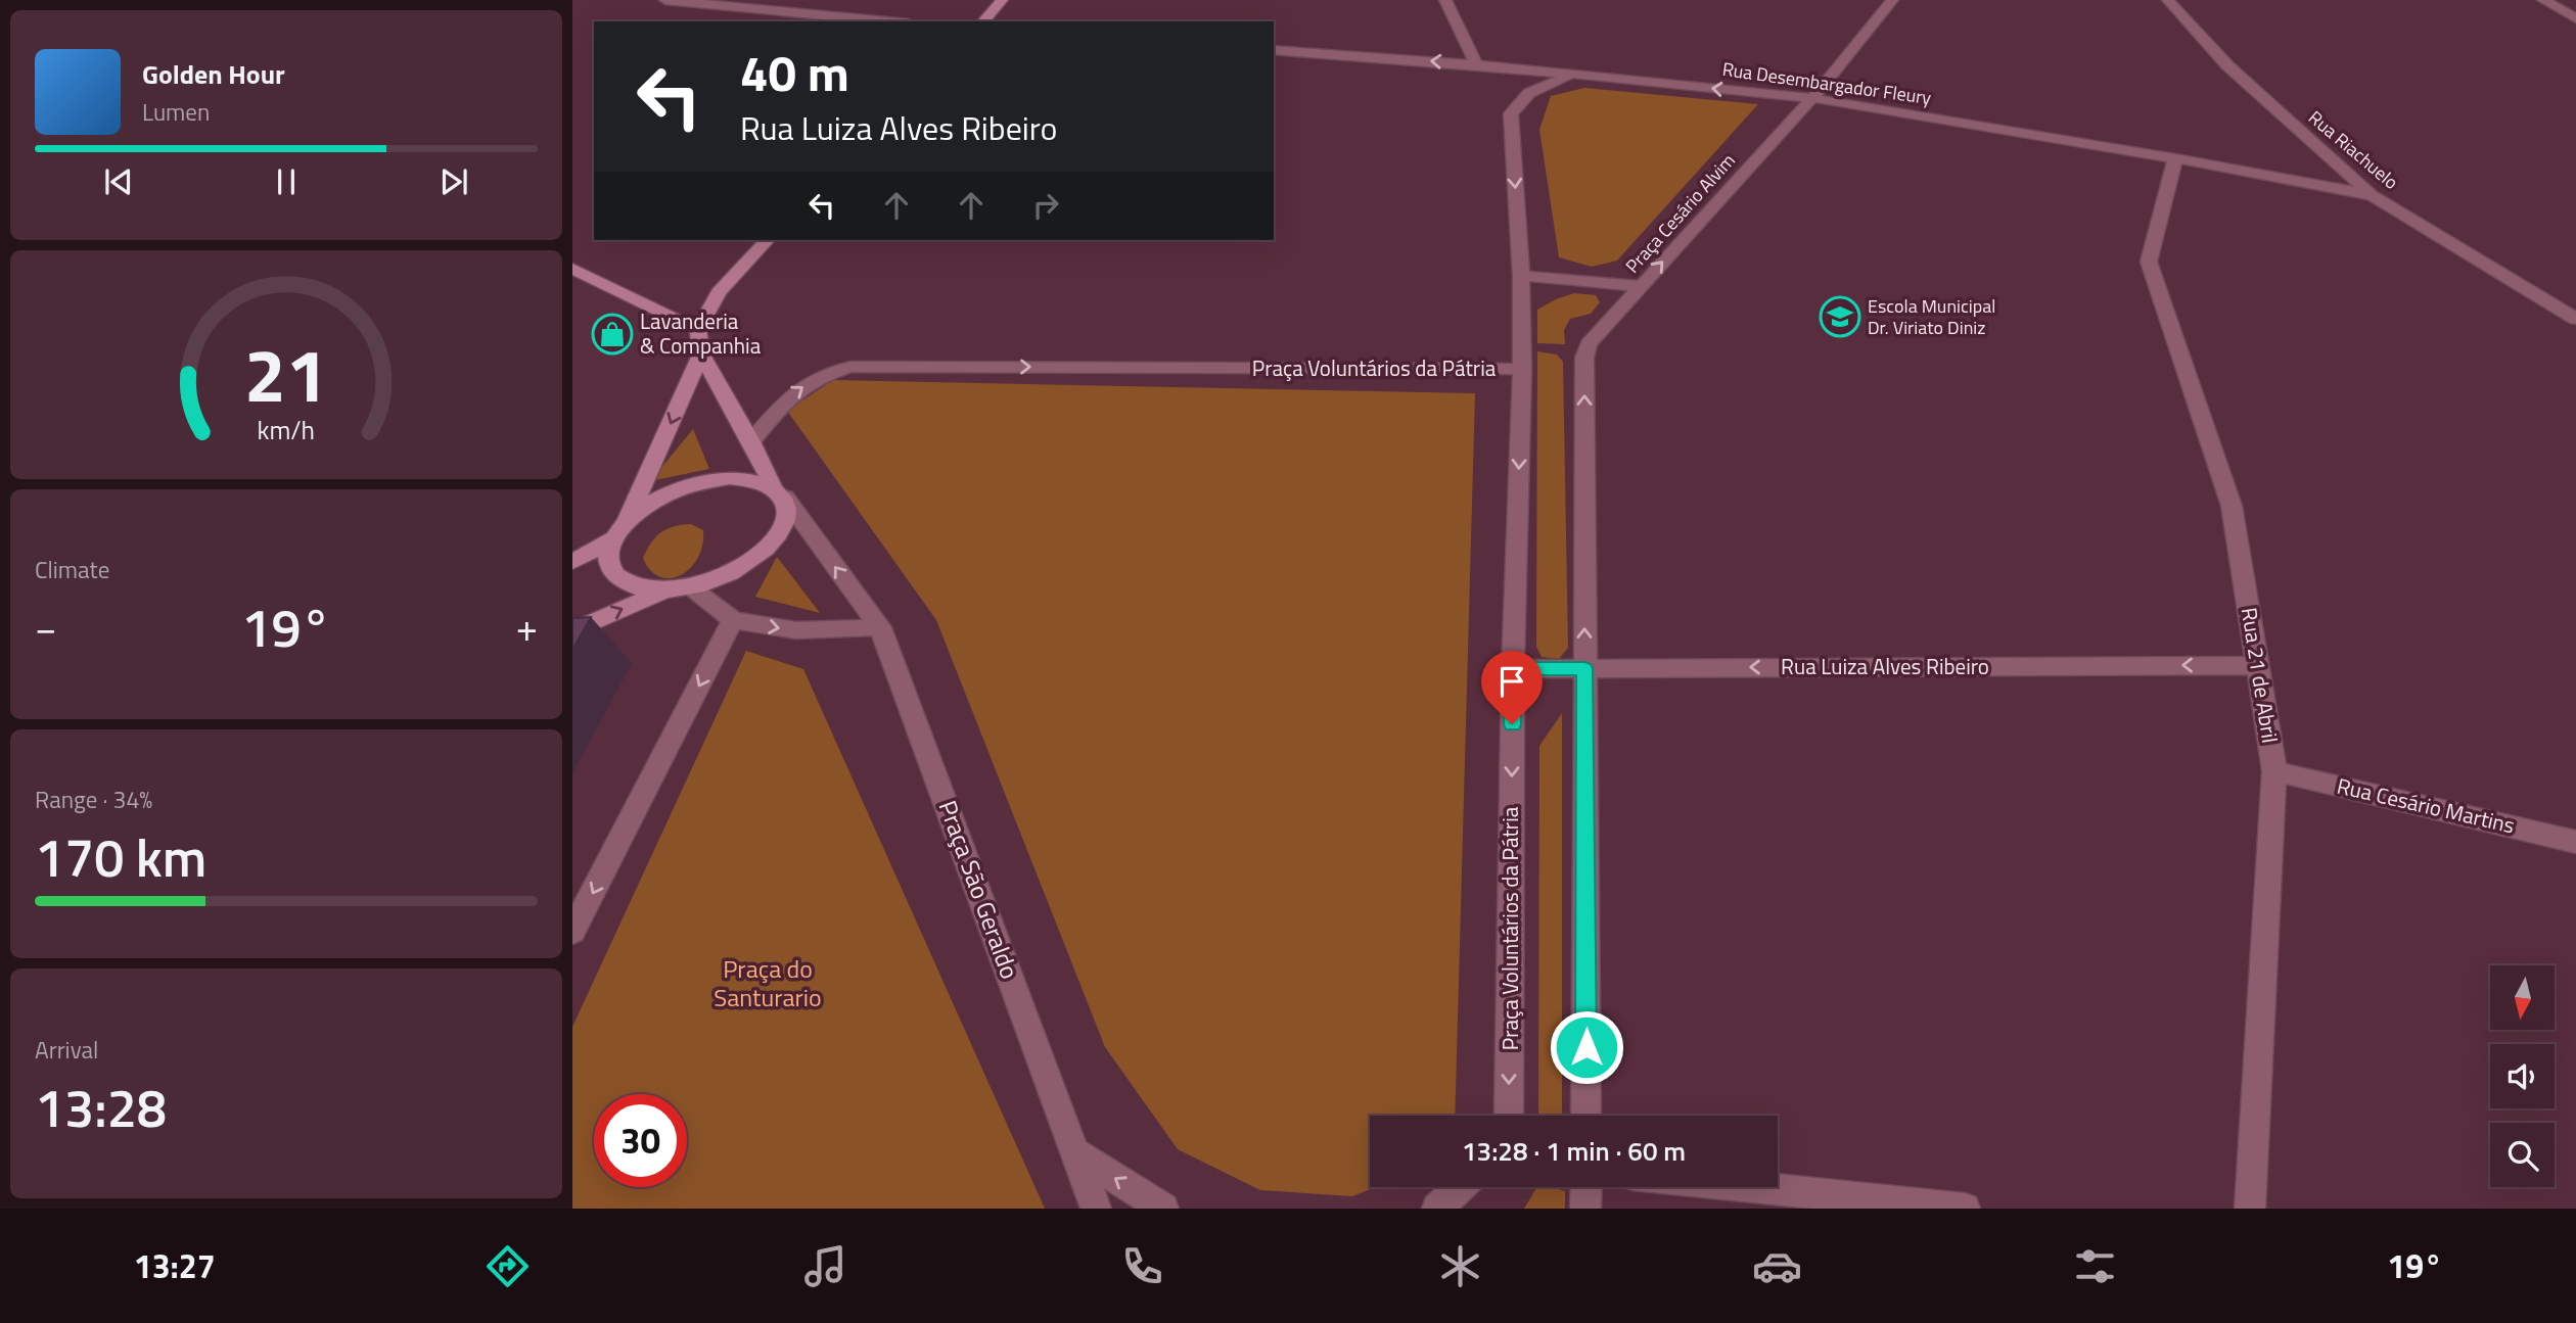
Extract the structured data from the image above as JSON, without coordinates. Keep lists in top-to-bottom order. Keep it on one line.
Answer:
{"streets":{"street":["Rua Desembargador Fleury","Rua Riachuelo","Praça Cesário Alvim","Praça Voluntários da Pátria","Rua Luiza Alves Ribeiro","Rua 21 de Abril","Rua Cesário Martins","Praça São Geraldo"]},"crossings":[["Rua Desembargador Fleury","Rua Riachuelo"],["Rua Desembargador Fleury","Praça Cesário Alvim"],["Rua Desembargador Fleury","Rua 21 de Abril"],["Praça Cesário Alvim","Rua Luiza Alves Ribeiro"],["Praça Voluntários da Pátria","Rua Luiza Alves Ribeiro"],["Rua Luiza Alves Ribeiro","Rua 21 de Abril"],["Rua 21 de Abril","Rua Cesário Martins"]],"one_way":["Rua Desembargador Fleury","Praça Cesário Alvim","Rua Luiza Alves Ribeiro"],"parks":["Praça do Santurario"],"places":{"school or university":["Escola Municipal Dr. Viriato Diniz"],"shop":["Lavanderia & Companhia"]},"north":"bottom","page":{"turn":["40 m","Rua Luiza Alves Ribeiro"],"song":["Golden Hour","Lumen"],"tile":["Climate",["Range · 34%","170 km"],["Arrival","13:28"]],"heat":["−","19°","+"],"limit":"30","trip":"13:28 · 1 min · 60 m","tabs":["13:27","19°"],"gauge":["21","km/h"]}}
